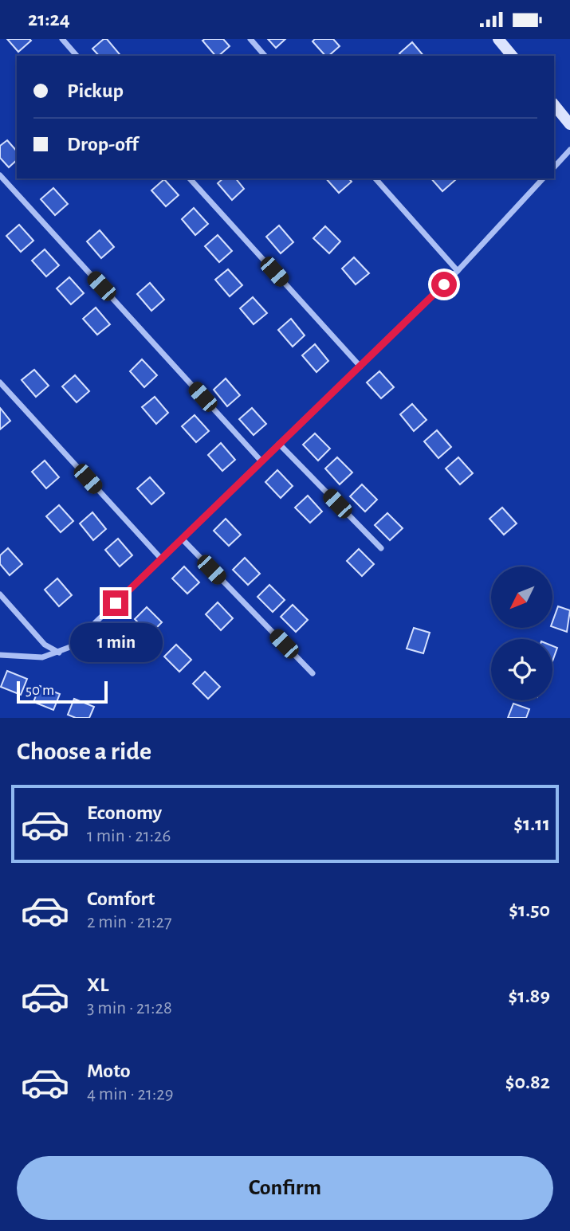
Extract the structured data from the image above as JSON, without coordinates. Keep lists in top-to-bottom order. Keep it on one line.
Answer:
{"scale_bar":"50 m","north":"bottom left","page":{"status":"21:24","banner":["Pickup","Drop-off"],"bubble":"1 min","scale":"50 m","heading":"Choose a ride","list":[{"name":"Economy","note":"1 min · 21:26","value":"$1.11"},{"name":"Comfort","note":"2 min · 21:27","value":"$1.50"},{"name":"XL","note":"3 min · 21:28","value":"$1.89"},{"name":"Moto","note":"4 min · 21:29","value":"$0.82"}],"buttons":"Confirm"}}
